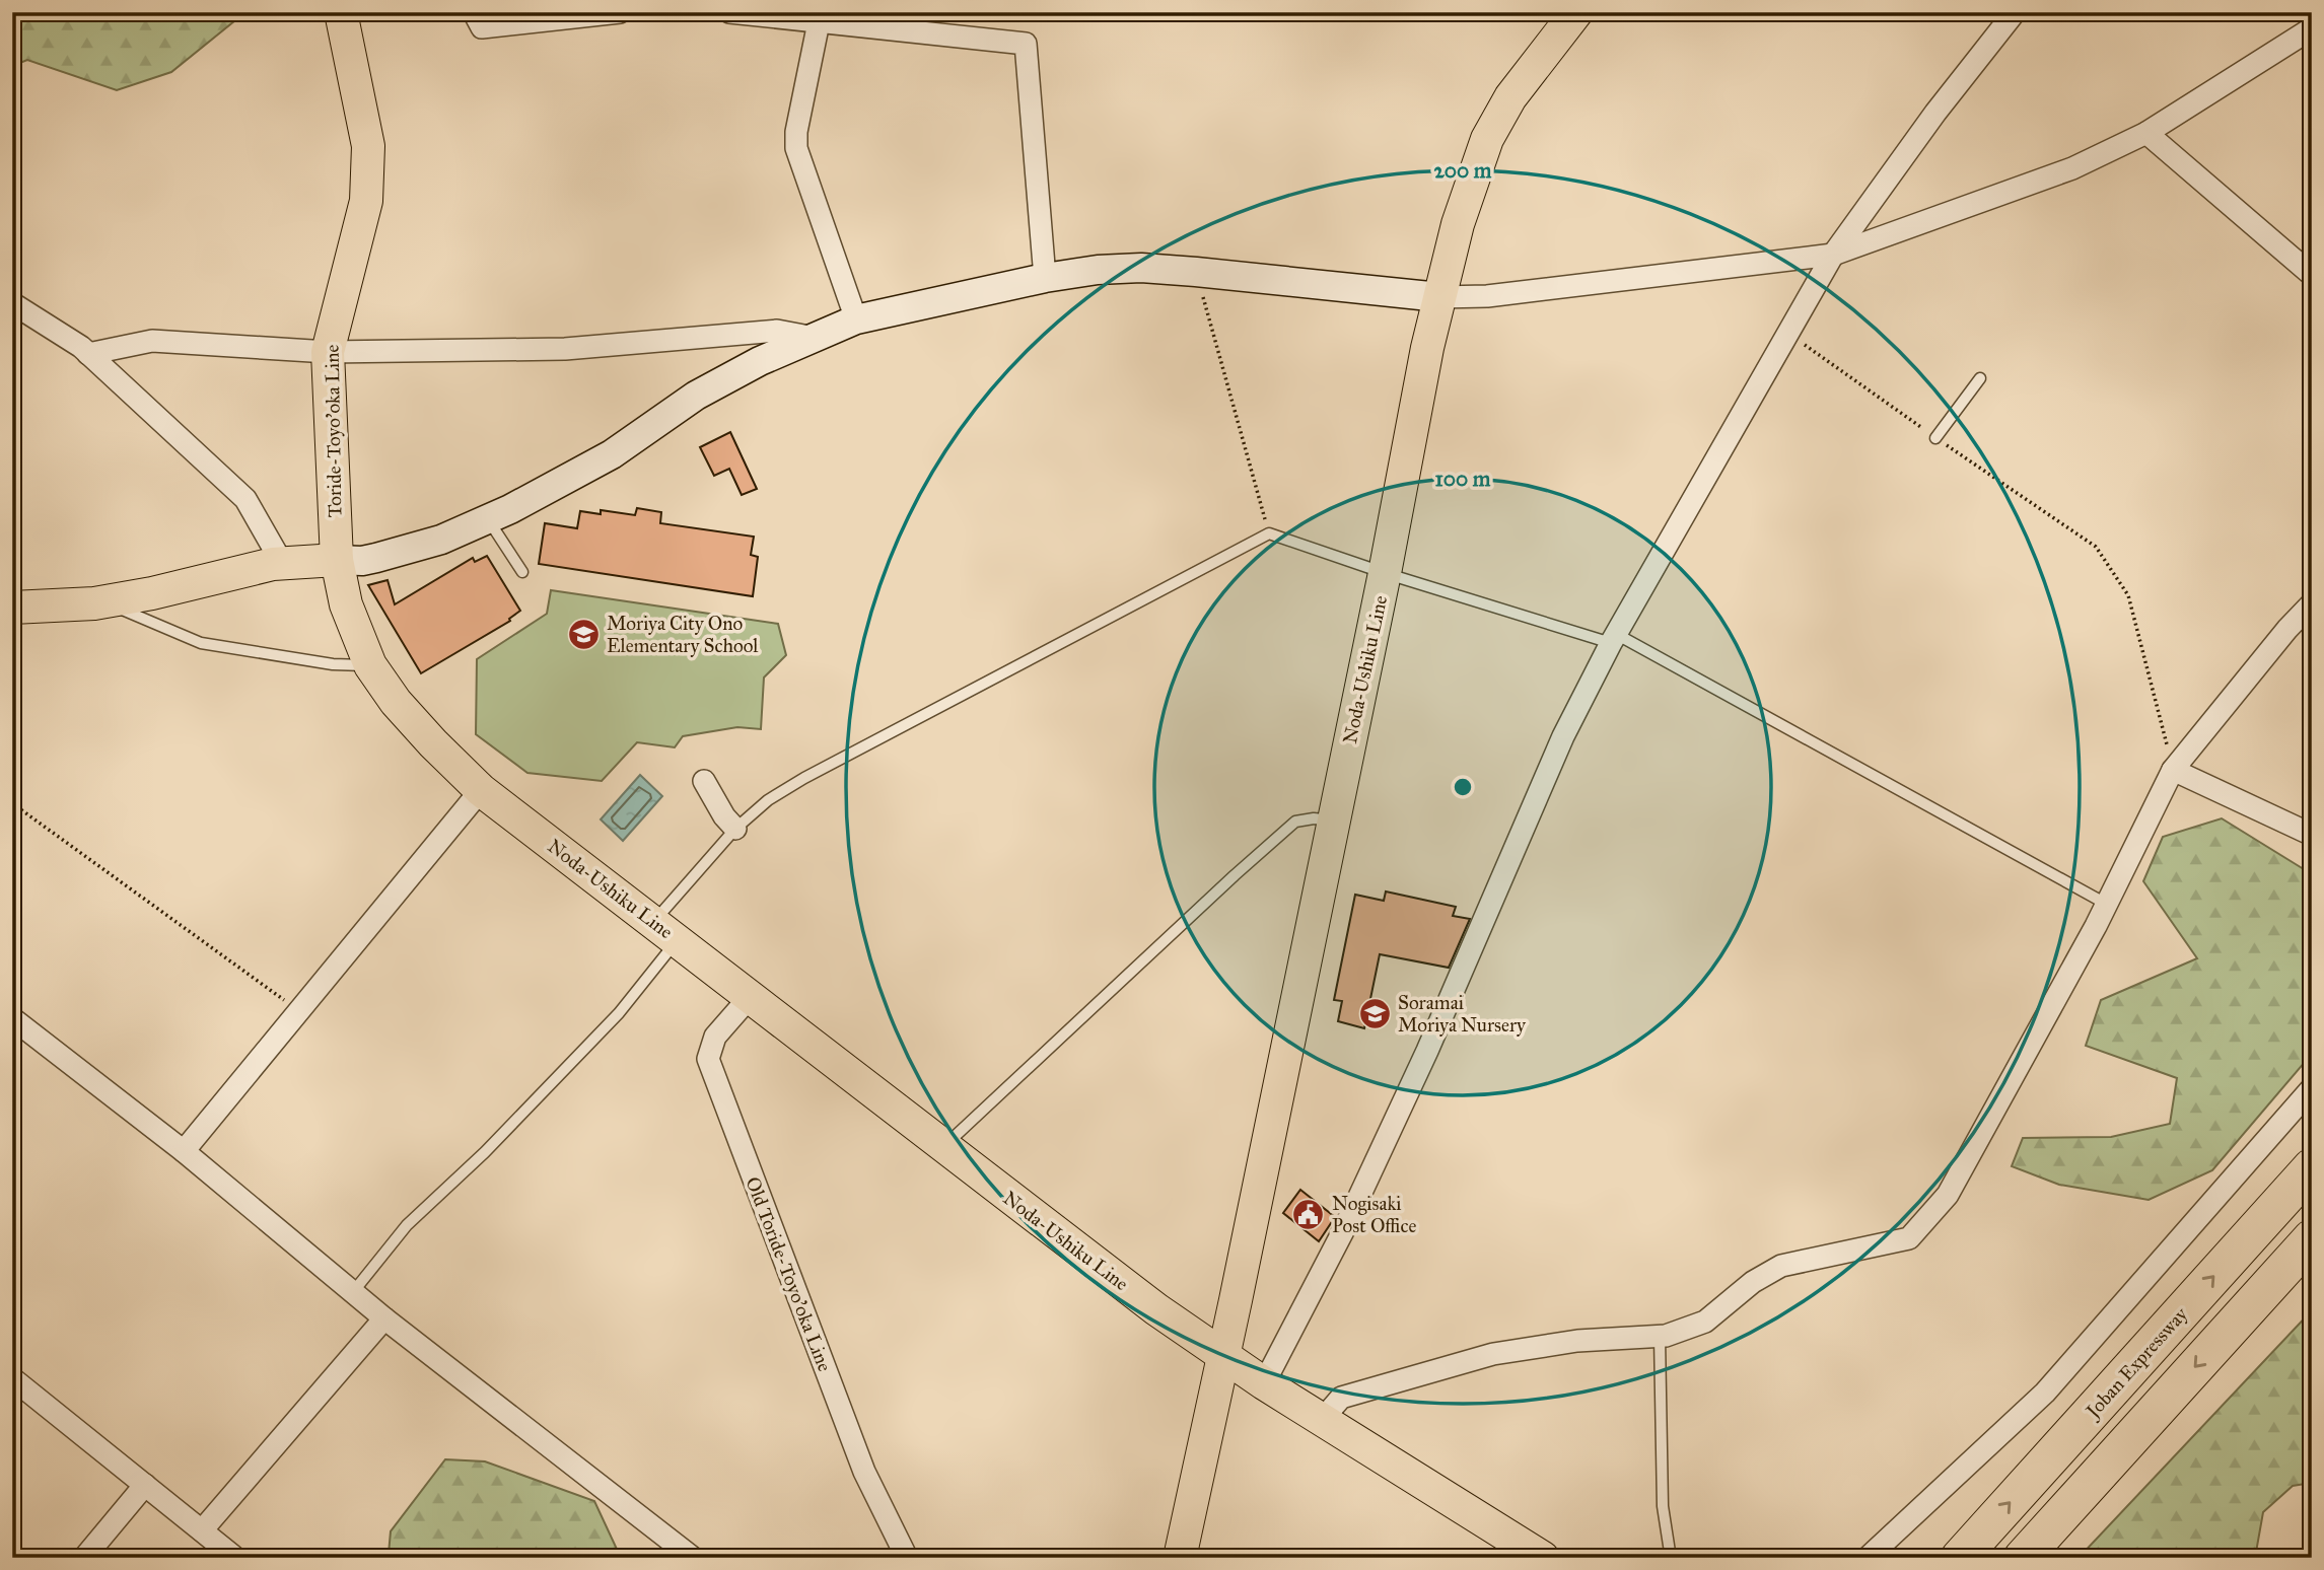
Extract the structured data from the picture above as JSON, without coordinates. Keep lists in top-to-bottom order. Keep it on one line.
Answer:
{"streets":{"highway":["Joban Expressway"],"main road":["Toride-Toyo'oka Line","Noda-Ushiku Line"],"street":["Old Toride-Toyo'oka Line"]},"crossings":[["Toride-Toyo'oka Line","Noda-Ushiku Line"],["Noda-Ushiku Line","Old Toride-Toyo'oka Line"]],"places":{"school or university":["Moriya City Ono Elementary School","Soramai Moriya Nursery"],"public building":["Nogisaki Post Office"]},"rings":["200 m","100 m"]}
